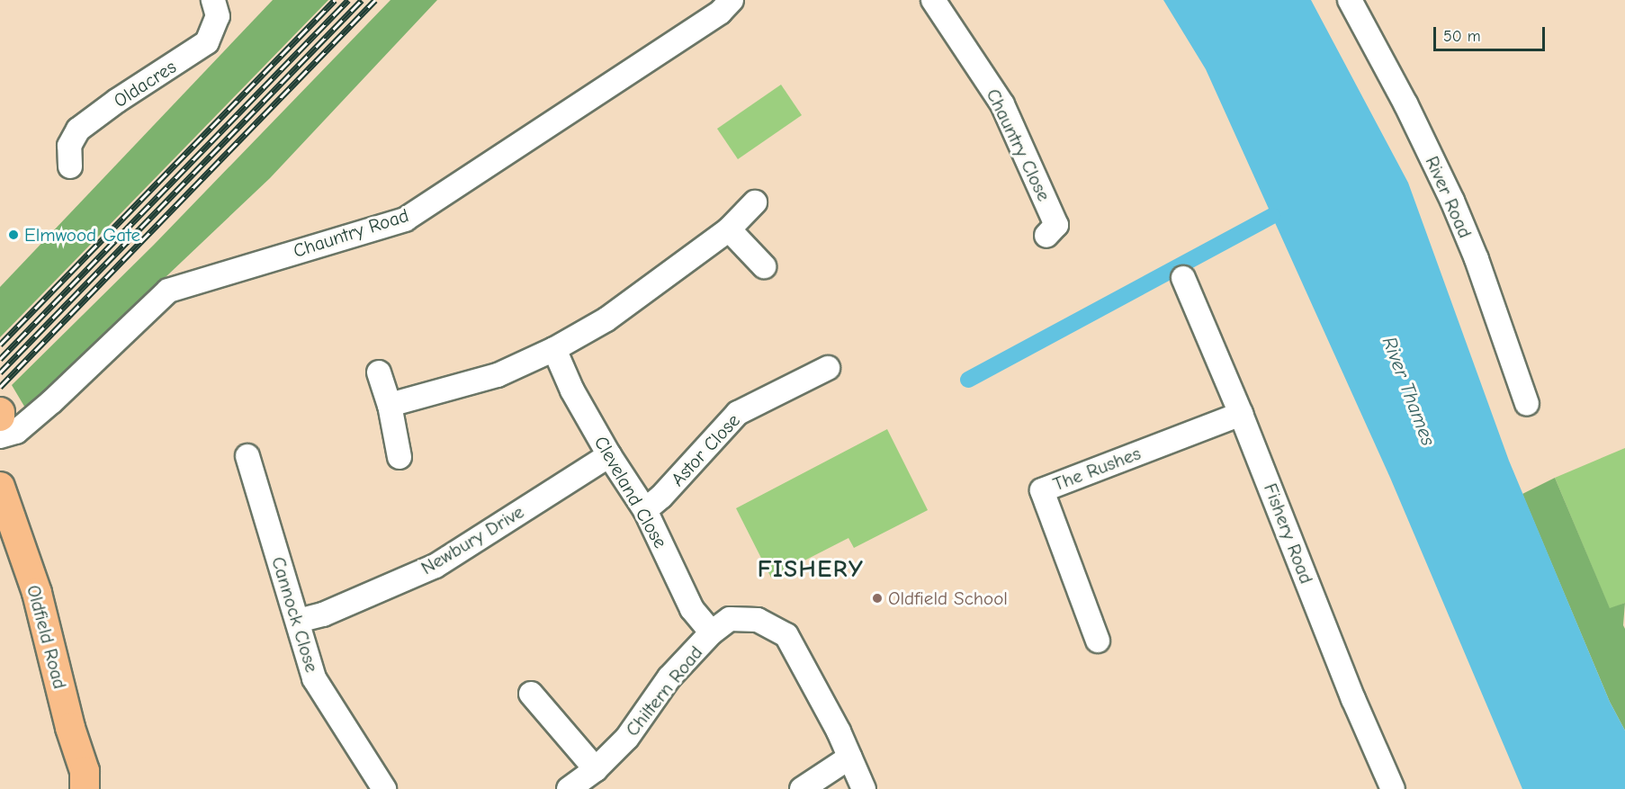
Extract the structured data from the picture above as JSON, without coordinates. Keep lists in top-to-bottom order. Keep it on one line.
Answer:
{"streets":{"main road":["Oldfield Road"],"street":["Oldacres","Chauntry Close","River Road","Chauntry Road","Astor Close","The Rushes","Cleveland Close","Fishery Road","Newbury Drive","Cannock Close","Chiltern Road"]},"crossings":[["Astor Close","Cleveland Close"],["The Rushes","Fishery Road"],["Cleveland Close","Newbury Drive"],["Cleveland Close","Chiltern Road"],["Newbury Drive","Cannock Close"]],"districts":["FISHERY"],"water":["River Thames"],"places":["Elmwood Gate","Oldfield School"],"scale_bar":"50 m"}
